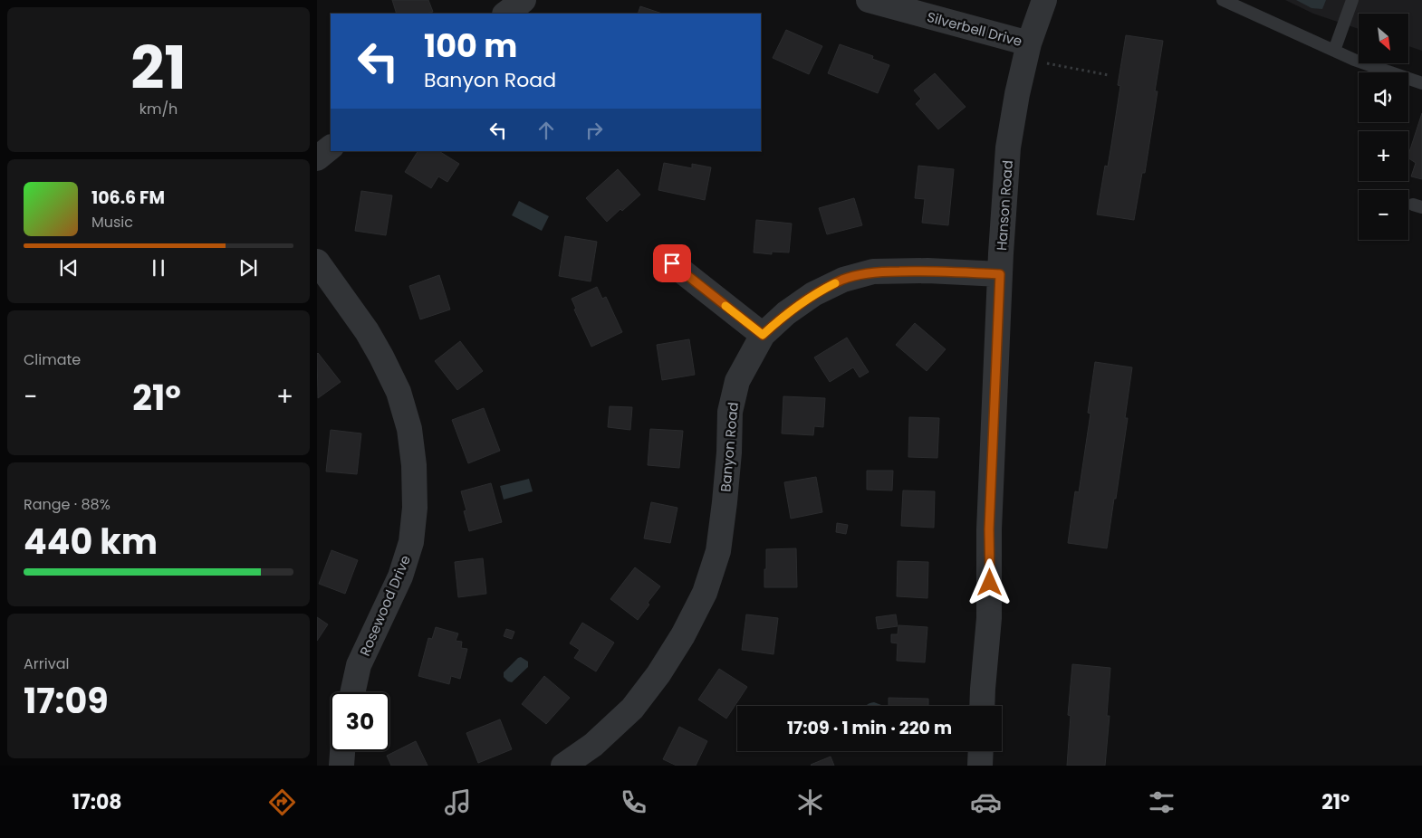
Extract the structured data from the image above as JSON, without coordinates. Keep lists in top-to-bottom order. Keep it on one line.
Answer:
{"streets":{"street":["Silverbell Drive","Hanson Road","Banyon Road","Rosewood Drive"]},"crossings":[["Silverbell Drive","Hanson Road"],["Hanson Road","Banyon Road"]],"north":"bottom right","page":{"tile":[["21","km/h"],"Climate",["Range · 88%","440 km"],["Arrival","17:09"]],"map_buttons":["+","−"],"turn":["100 m","Banyon Road"],"song":["106.6 FM","Music"],"heat":["−","21°","+"],"limit":"30","trip":"17:09 · 1 min · 220 m","tabs":["17:08","21°"]}}
